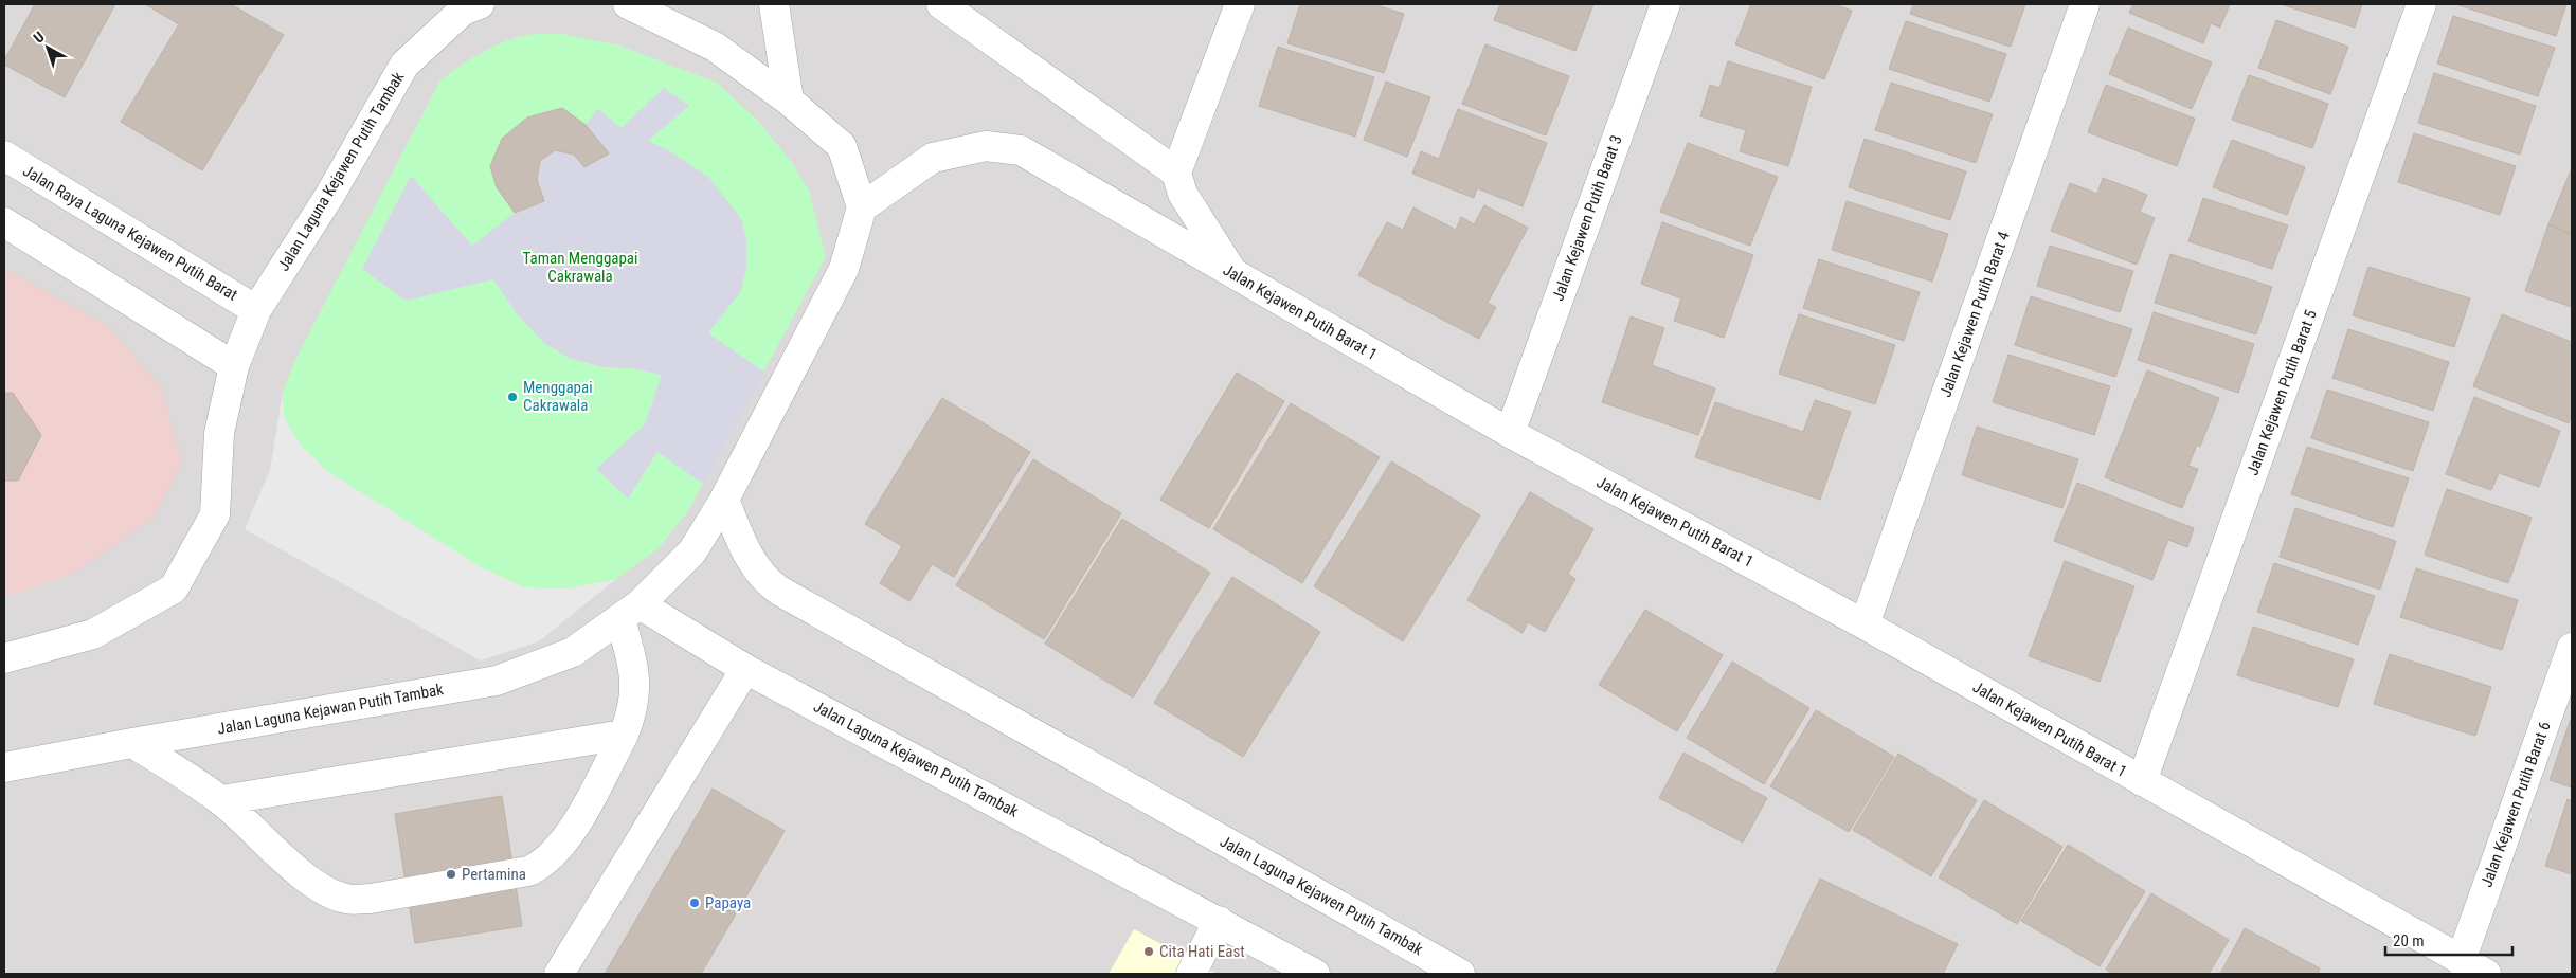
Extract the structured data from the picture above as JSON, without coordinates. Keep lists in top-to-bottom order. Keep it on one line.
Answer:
{"streets":{"street":["Jalan Laguna Kejawen Putih Tambak","Jalan Kejawen Putih Barat 3","Jalan Raya Laguna Kejawen Putih Barat","Jalan Kejawen Putih Barat 1","Jalan Kejawen Putih Barat 4","Jalan Kejawen Putih Barat 5","Jalan Laguna Kejawan Putih Tambak","Jalan Kejawen Putih Barat 6"]},"crossings":[["Jalan Laguna Kejawen Putih Tambak","Jalan Raya Laguna Kejawen Putih Barat"],["Jalan Laguna Kejawen Putih Tambak","Jalan Laguna Kejawan Putih Tambak"],["Jalan Kejawen Putih Barat 3","Jalan Kejawen Putih Barat 1"],["Jalan Kejawen Putih Barat 1","Jalan Kejawen Putih Barat 4"],["Jalan Kejawen Putih Barat 1","Jalan Kejawen Putih Barat 5"],["Jalan Kejawen Putih Barat 1","Jalan Kejawen Putih Barat 6"]],"parks":["Taman Menggapai Cakrawala"],"places":["Menggapai Cakrawala","Pertamina","Papaya","Cita Hati East"],"scale_bar":"20 m","north":"top left"}
